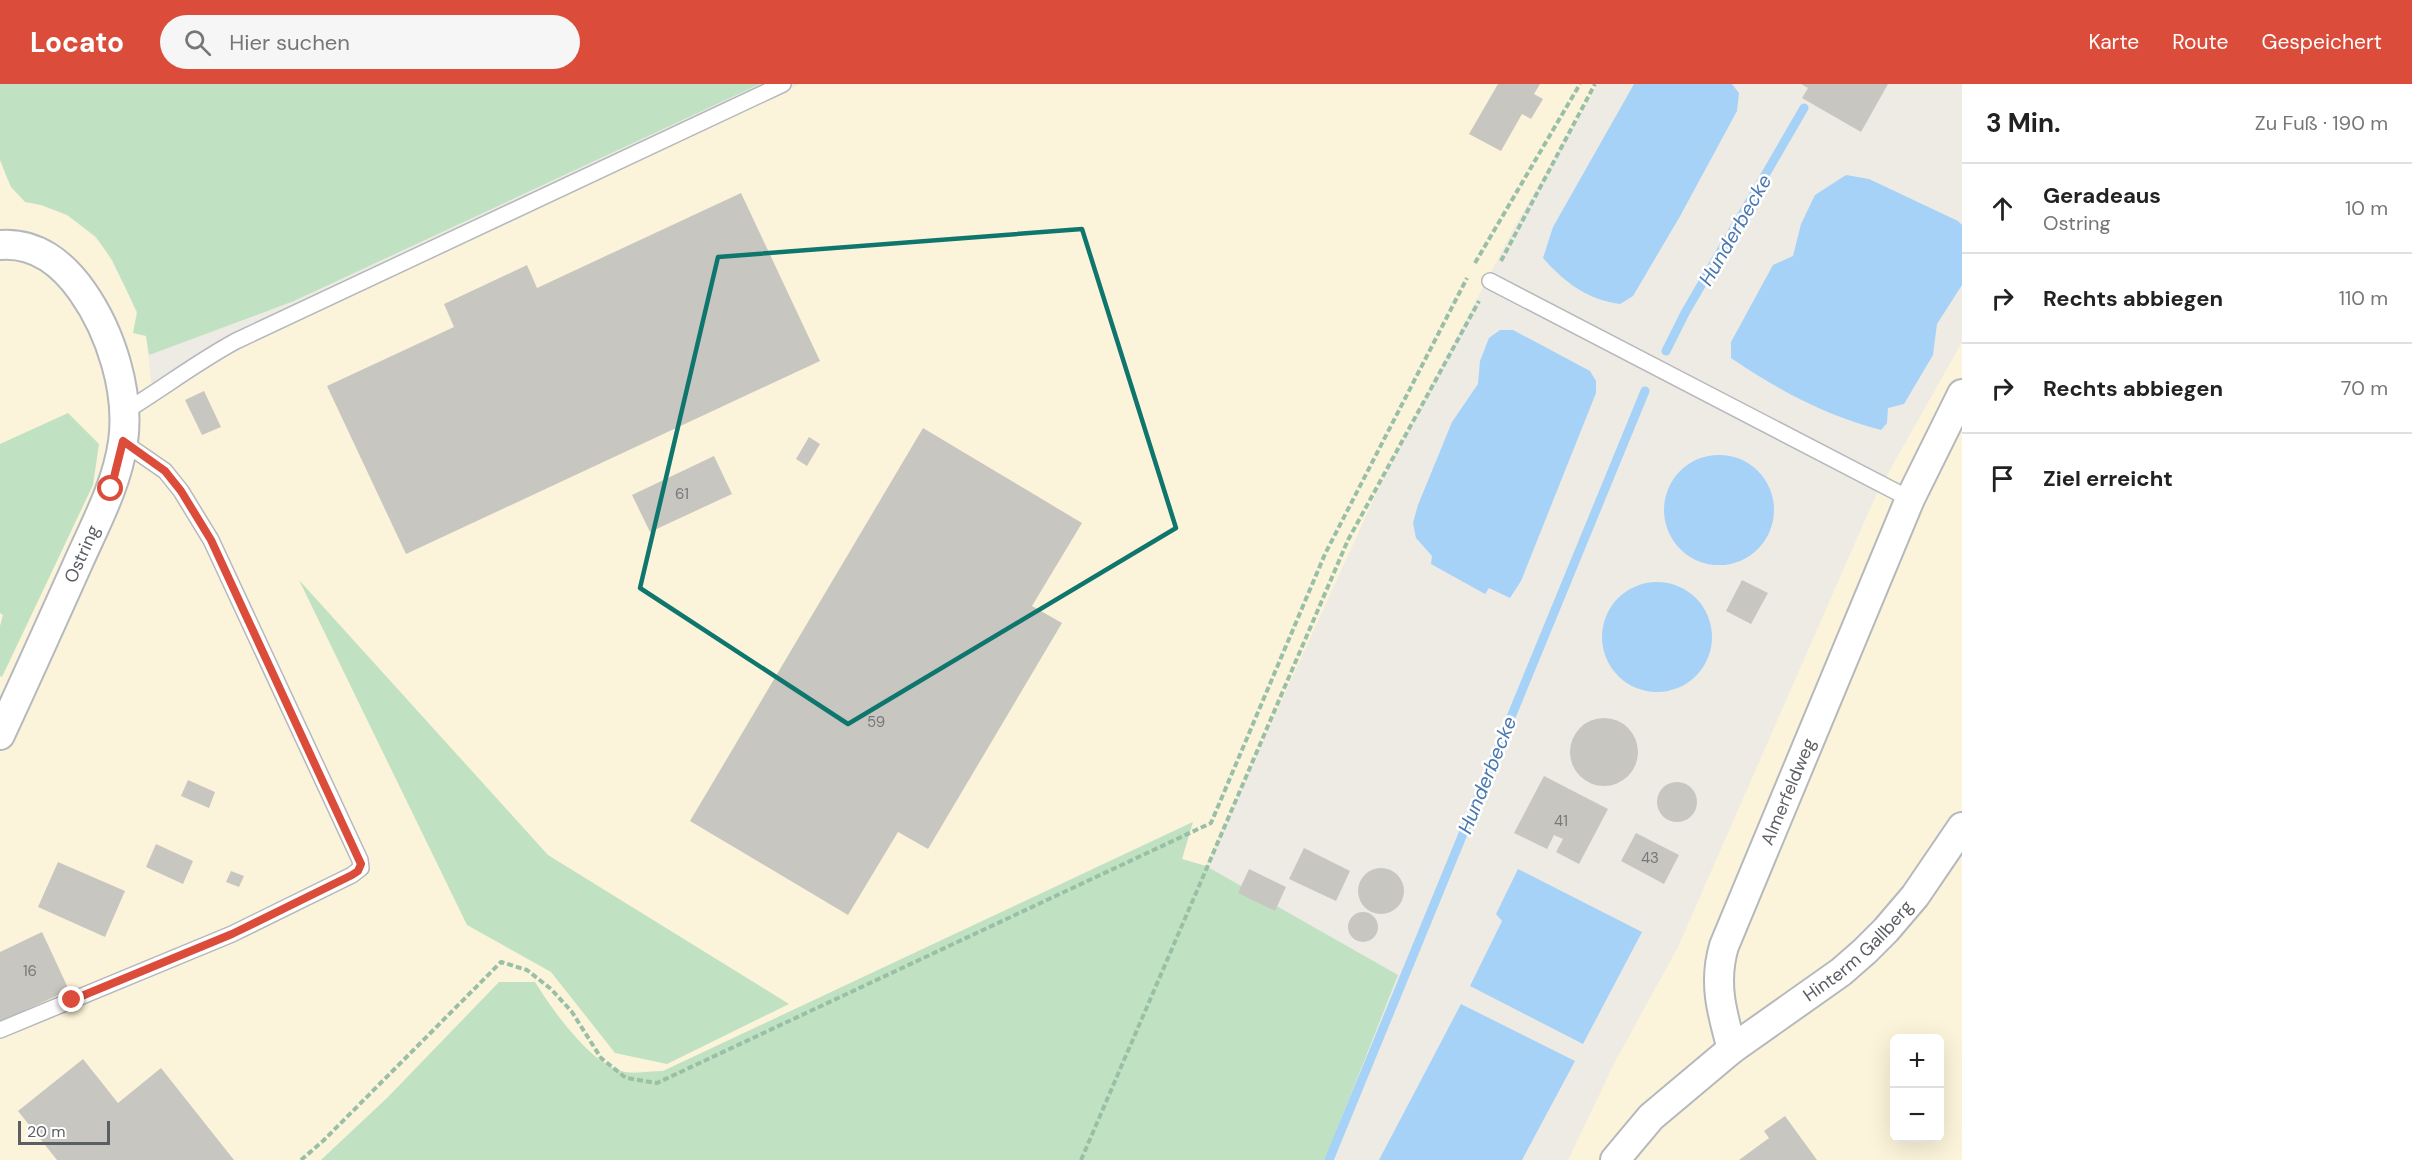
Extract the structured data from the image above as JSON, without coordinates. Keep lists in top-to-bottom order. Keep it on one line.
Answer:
{"streets":{"street":["Ostring","Almerfeldweg","Hinterm Gallberg"]},"crossings":[["Almerfeldweg","Hinterm Gallberg"]],"water":["Hunderbecke"],"house_numbers":["61","59","41","43","16"],"scale_bar":"20 m","page":{"header":"Locato","search":"Hier suchen","nav":["Karte","Route","Gespeichert"],"heading":["3 Min.","Zu Fuß · 190 m"],"list":[["Geradeaus","Ostring","10 m"],["Rechts abbiegen","110 m"],["Rechts abbiegen","70 m"],"Ziel erreicht"],"map_buttons":["+","−"],"scale":"20 m"}}
